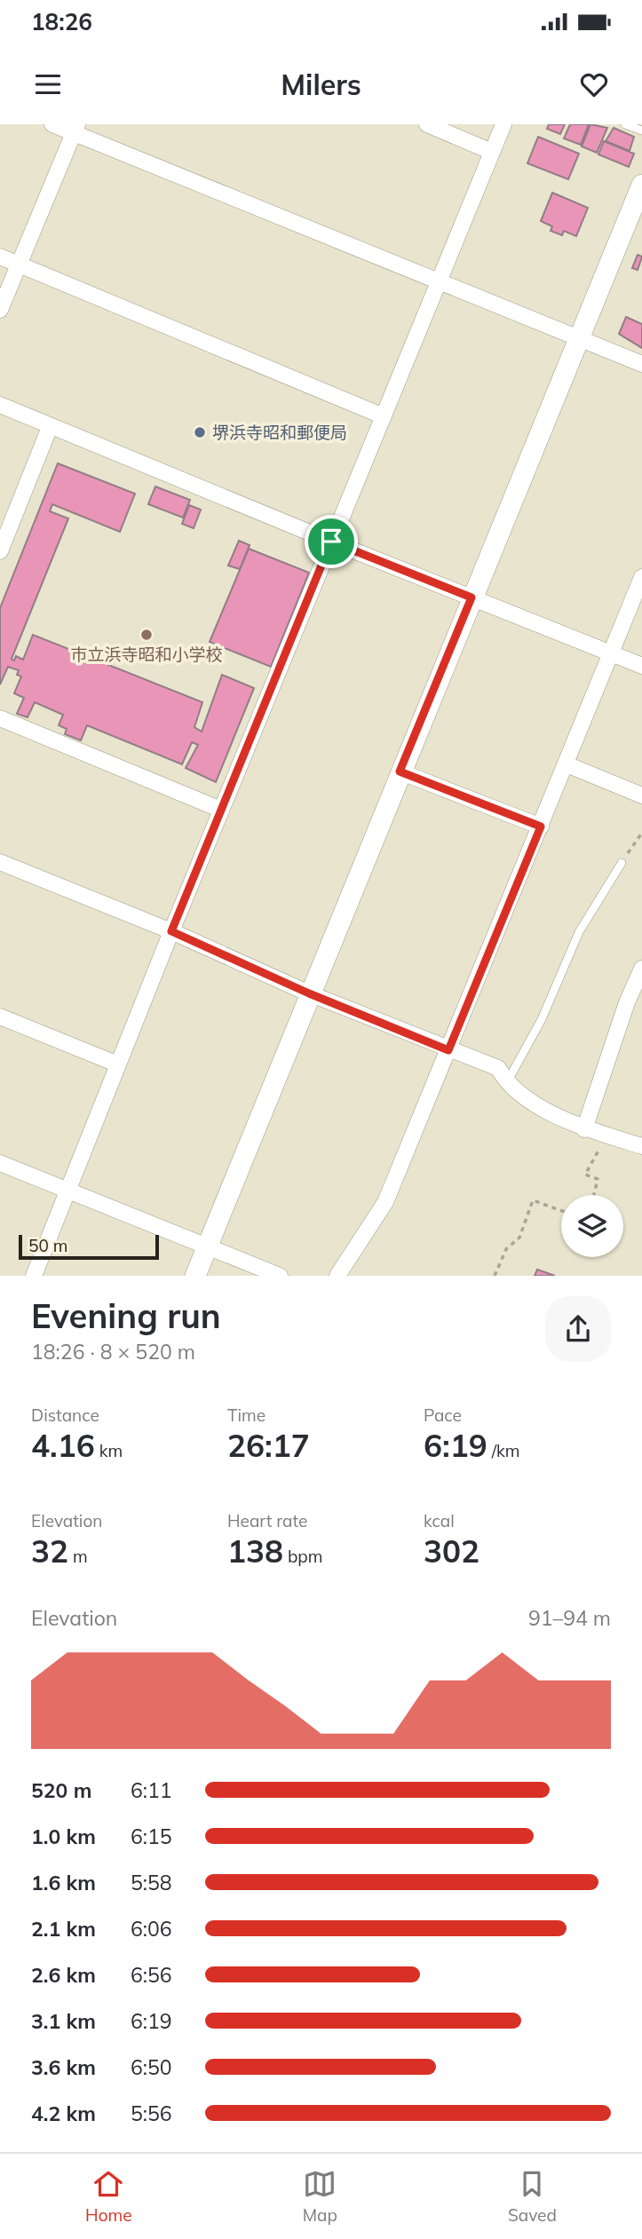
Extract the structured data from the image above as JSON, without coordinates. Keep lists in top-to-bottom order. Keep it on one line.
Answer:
{"places":["堺浜寺昭和郵便局","市立浜寺昭和小学校"],"scale_bar":"50 m","page":{"status":"18:26","header":"Milers","scale":"50 m","heading":["Evening run","18:26 · 8 × 520 m"],"stats":[["Distance","4.16 km"],["Time","26:17"],["Pace","6:19 /km"],["Elevation","32 m"],["Heart rate","138 bpm"],["kcal","302"]],"chart":["Elevation","91–94 m"],"list":[{"name":"520 m","note":"6:11"},{"name":"1.0 km","note":"6:15"},{"name":"1.6 km","note":"5:58"},{"name":"2.1 km","note":"6:06"},{"name":"2.6 km","note":"6:56"},{"name":"3.1 km","note":"6:19"},{"name":"3.6 km","note":"6:50"},{"name":"4.2 km","note":"5:56"}],"tabs":["Home","Map","Saved"]}}
